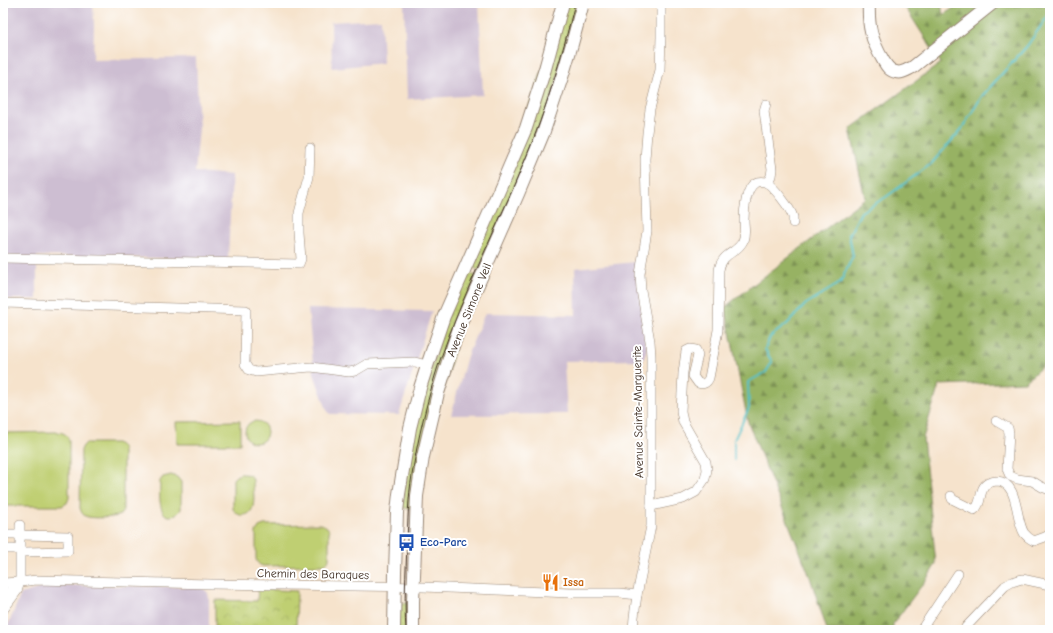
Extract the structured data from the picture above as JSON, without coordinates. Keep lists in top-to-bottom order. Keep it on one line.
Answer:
{"streets":{"main road":["Avenue Simone Veil"],"street":["Avenue Sainte-Marguerite","Chemin des Baraques"]},"crossings":[["Avenue Simone Veil","Chemin des Baraques"],["Avenue Sainte-Marguerite","Chemin des Baraques"]],"places":{"bus stop":["Eco-Parc"],"restaurant":["Issa"]}}
